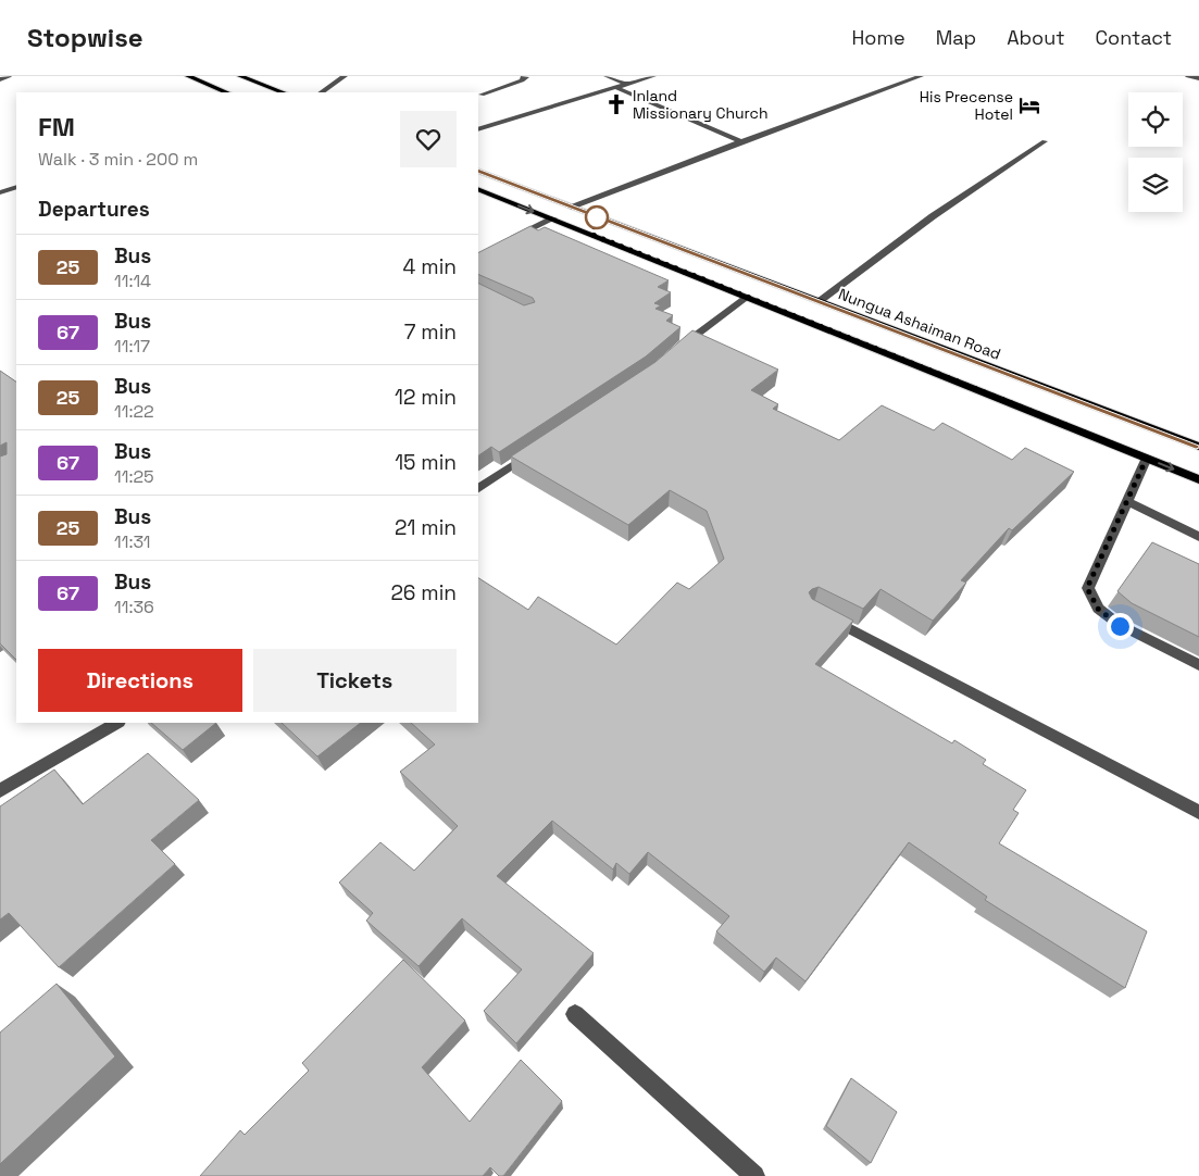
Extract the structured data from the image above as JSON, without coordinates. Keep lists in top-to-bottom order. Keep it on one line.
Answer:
{"streets":{"main road":["Nungua Ashaiman Road"]},"places":{"church":["Inland Missionary Church"],"hotel":["His Precense Hotel"]},"lines":["bus line 25"],"page":{"header":"Stopwise","nav":["Home","Map","About","Contact"],"heading":[["FM","Walk · 3 min · 200 m"],"Departures"],"list":[{"mark":"25","name":"Bus","note":"11:14","value":"4 min"},{"mark":"67","name":"Bus","note":"11:17","value":"7 min"},{"mark":"25","name":"Bus","note":"11:22","value":"12 min"},{"mark":"67","name":"Bus","note":"11:25","value":"15 min"},{"mark":"25","name":"Bus","note":"11:31","value":"21 min"},{"mark":"67","name":"Bus","note":"11:36","value":"26 min"}],"buttons":["Directions","Tickets"]}}
